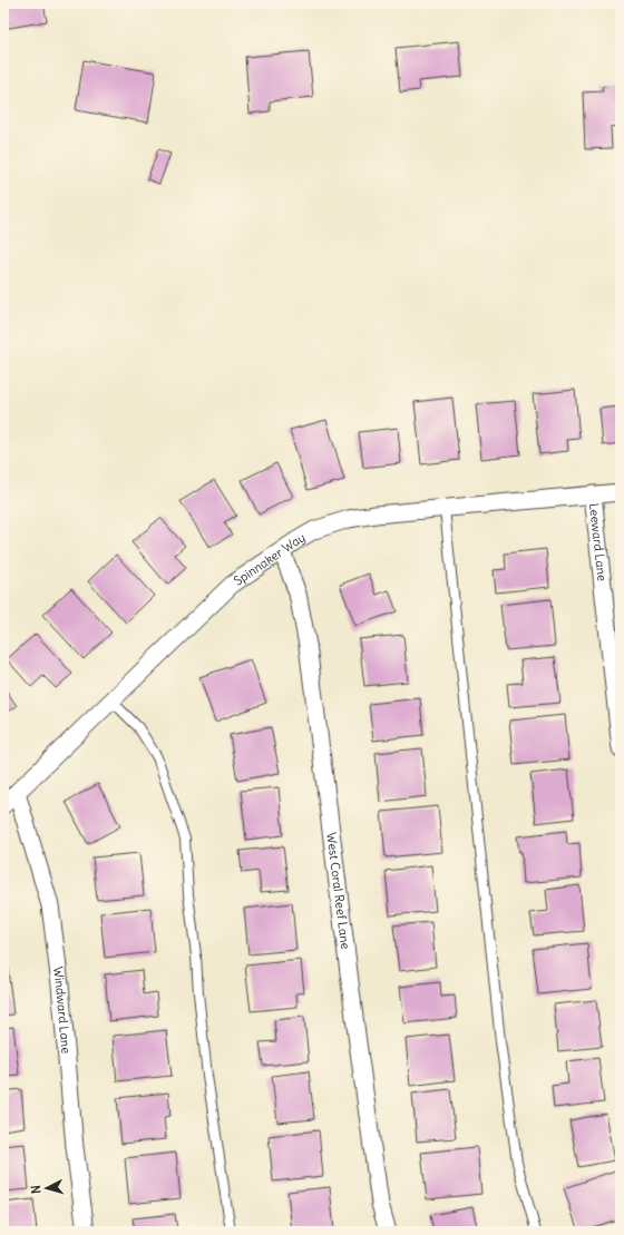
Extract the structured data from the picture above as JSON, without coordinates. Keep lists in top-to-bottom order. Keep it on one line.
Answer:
{"streets":{"street":["Leeward Lane","Spinnaker Way","West Coral Reef Lane","Windward Lane"]},"crossings":[["Leeward Lane","Spinnaker Way"],["Spinnaker Way","West Coral Reef Lane"],["Spinnaker Way","Windward Lane"]],"north":"left"}
